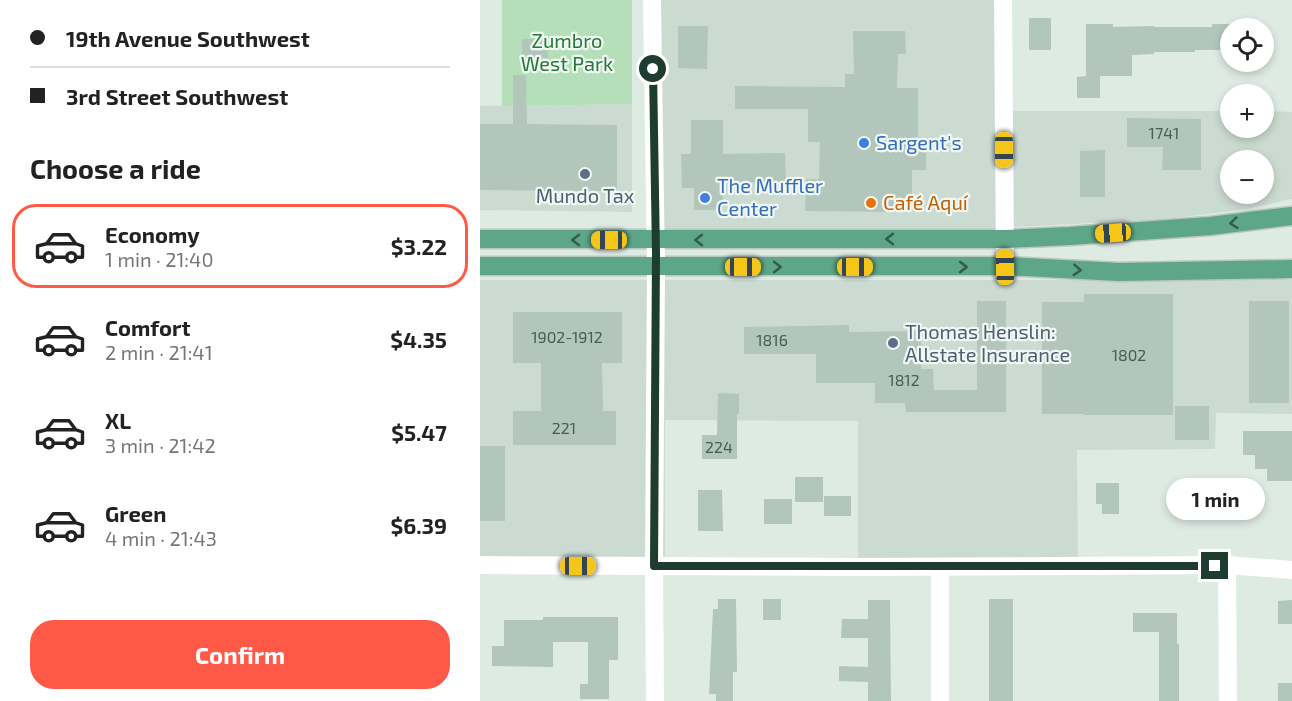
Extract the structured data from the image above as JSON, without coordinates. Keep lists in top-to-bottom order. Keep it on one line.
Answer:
{"parks":["Zumbro West Park"],"places":["Sargent's","Mundo Tax","The Muffler Center","Café Aquí","Thomas Henslin: Allstate Insurance"],"house_numbers":["1741","1902-1912","1816","1802","1812","221","224"],"page":{"banner":["19th Avenue Southwest","3rd Street Southwest"],"map_buttons":["+","−"],"heading":"Choose a ride","list":[{"name":"Economy","note":"1 min · 21:40","value":"$3.22"},{"name":"Comfort","note":"2 min · 21:41","value":"$4.35"},{"name":"XL","note":"3 min · 21:42","value":"$5.47"},{"name":"Green","note":"4 min · 21:43","value":"$6.39"}],"bubble":"1 min","buttons":"Confirm"}}
